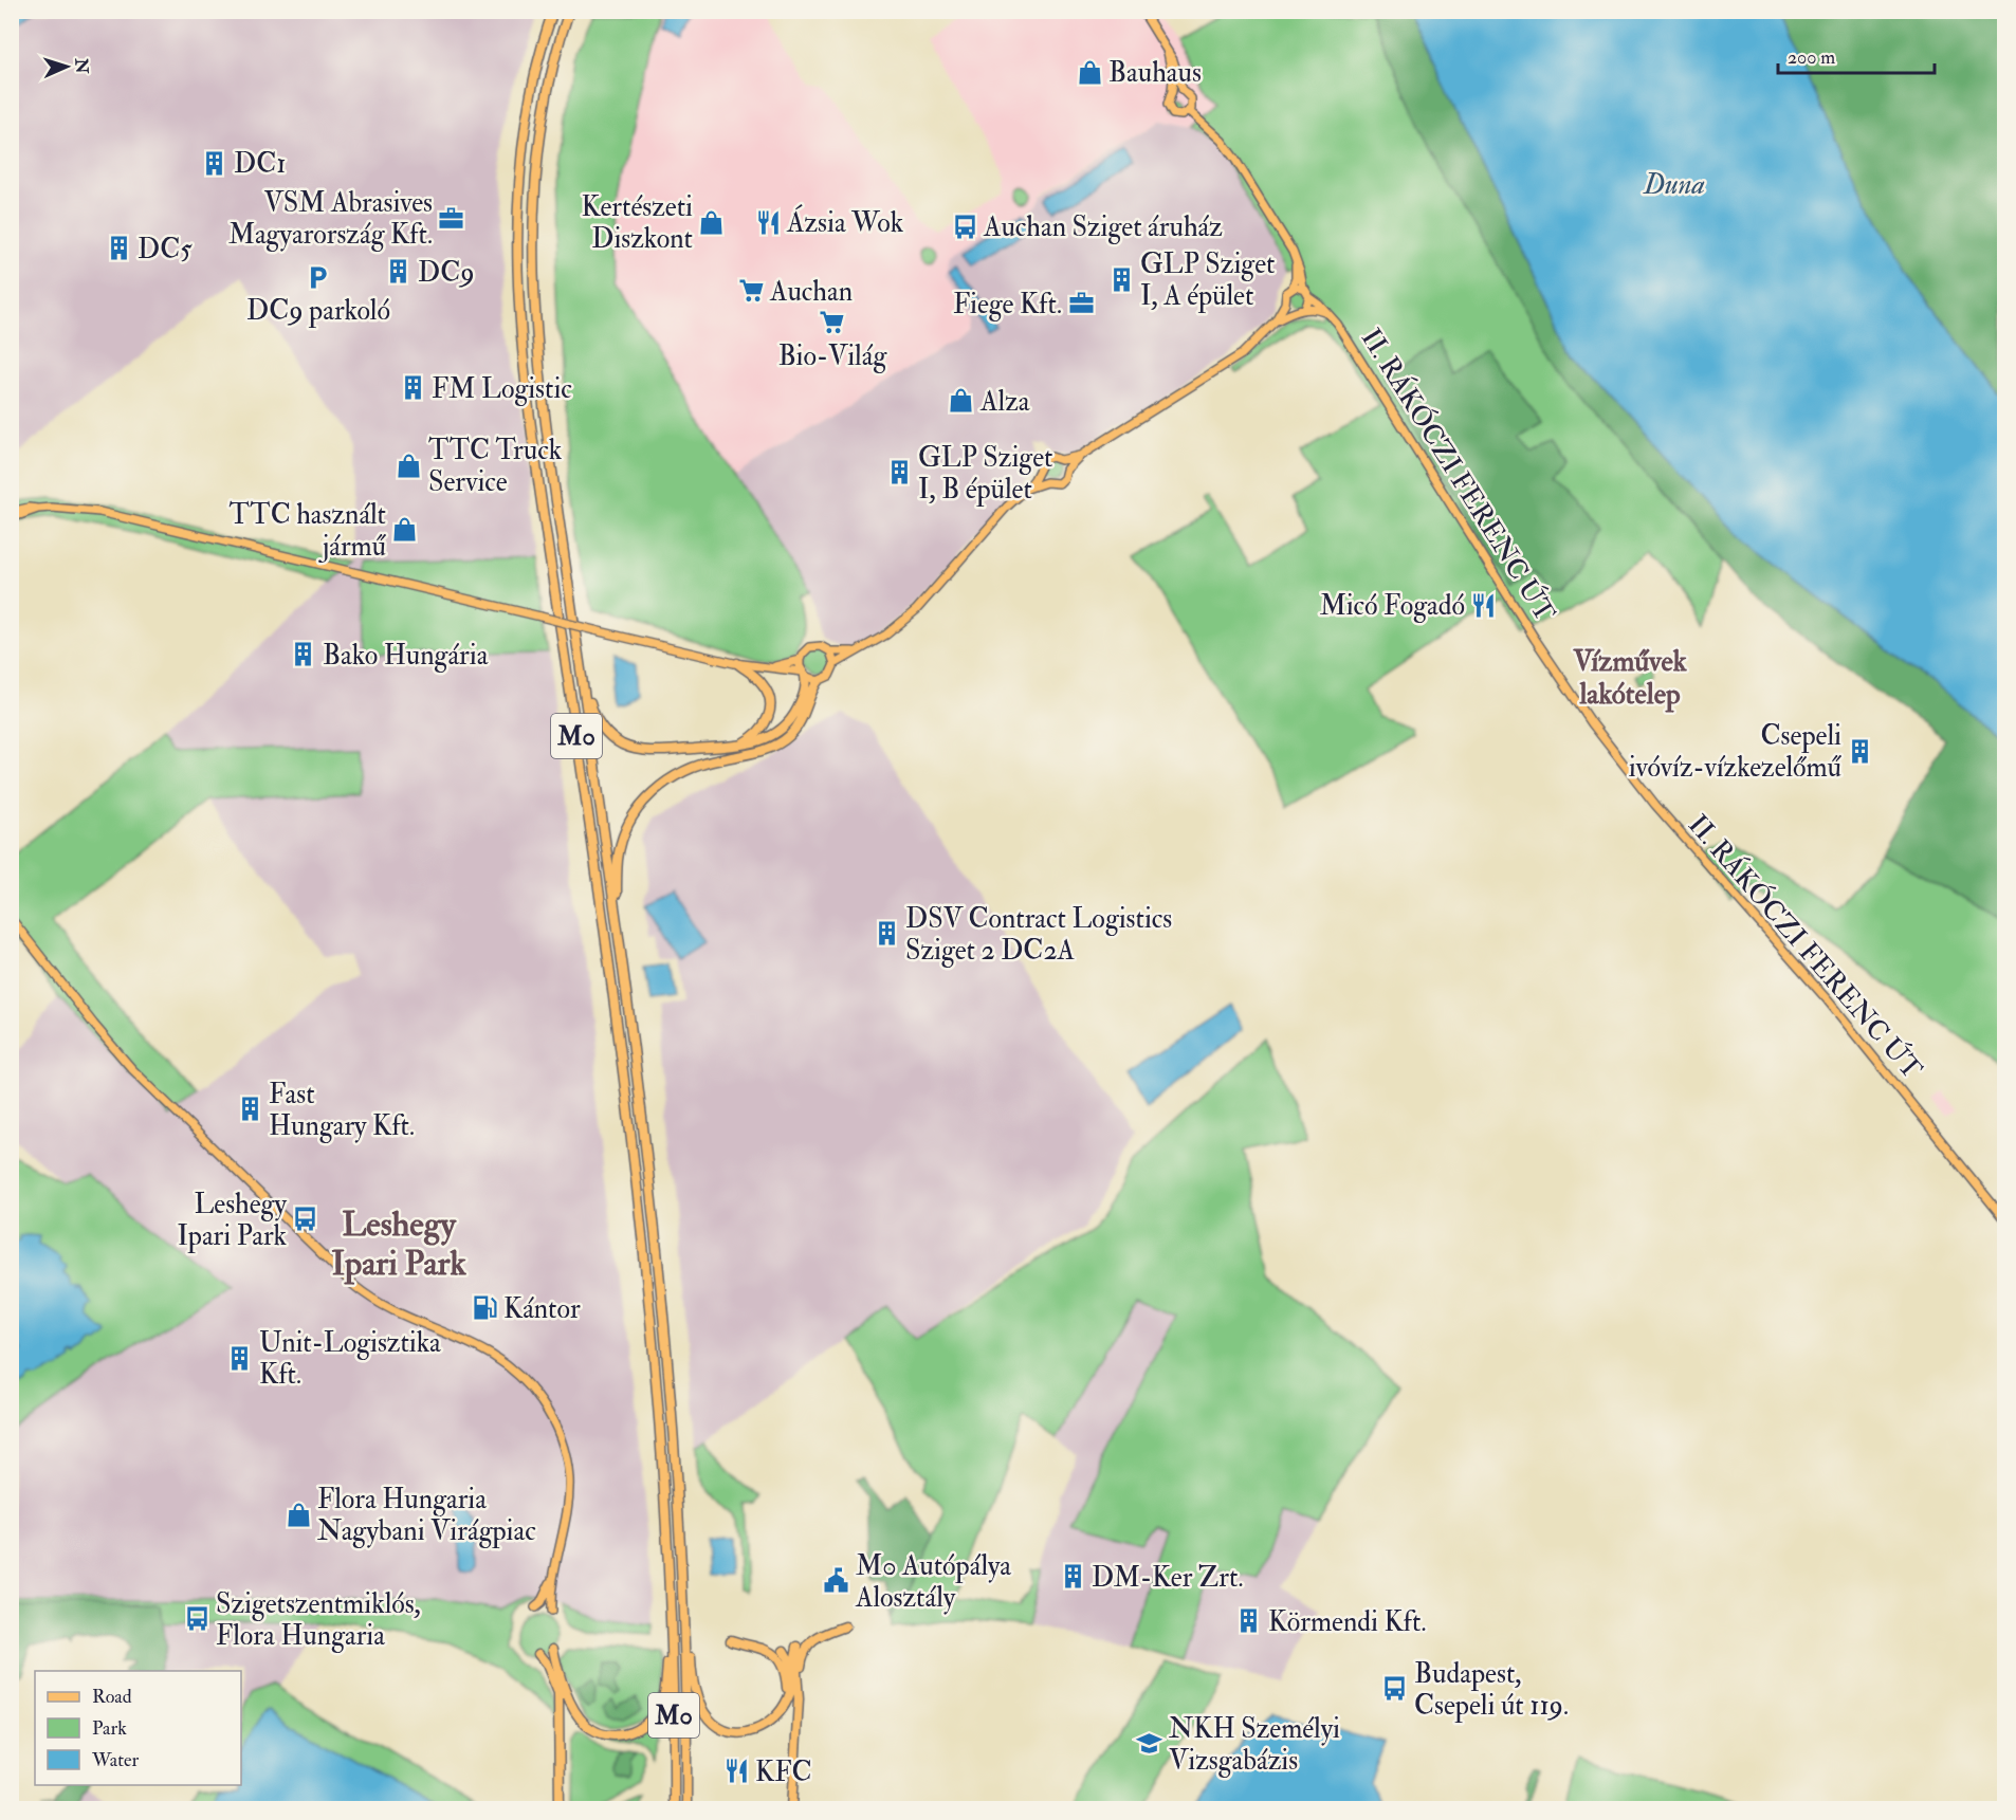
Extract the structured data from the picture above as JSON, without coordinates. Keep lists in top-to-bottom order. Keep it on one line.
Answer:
{"streets":{"highway":["M0"],"main road":["II. RÁKÓCZI FERENC ÚT"]},"districts":["Vízművek lakótelep","Leshegy Ipari Park"],"water":["Duna"],"places":{"shop":["Bauhaus","Kertészeti Diszkont","Alza","TTC Truck Service","TTC használt jármű","Flora Hungaria Nagybani Virágpiac"],"building":["DC1","DC5","DC9","GLP Sziget I, A épület","FM Logistic","GLP Sziget I, B épület","Bako Hungária","Csepeli ivóvíz-vízkezelőmű","DSV Contract Logistics Sziget 2 DC2A","Fast Hungary Kft.","Unit-Logisztika Kft.","DM-Ker Zrt.","Körmendi Kft."],"office":["VSM Abrasives Magyarország Kft.","Fiege Kft."],"restaurant":["Ázsia Wok","Micó Fogadó","KFC"],"bus stop":["Auchan Sziget áruház","Leshegy Ipari Park","Szigetszentmiklós, Flora Hungaria","Budapest, Csepeli út 119."],"parking":["DC9 parkoló"],"supermarket":["Auchan","Bio-Világ"],"fuel station":["Kántor"],"public building":["M0 Autópálya Alosztály"],"school or university":["NKH Személyi Vizsgabázis"]},"legend":["Road","Park","Water"],"scale_bar":"200 m","north":"right"}
